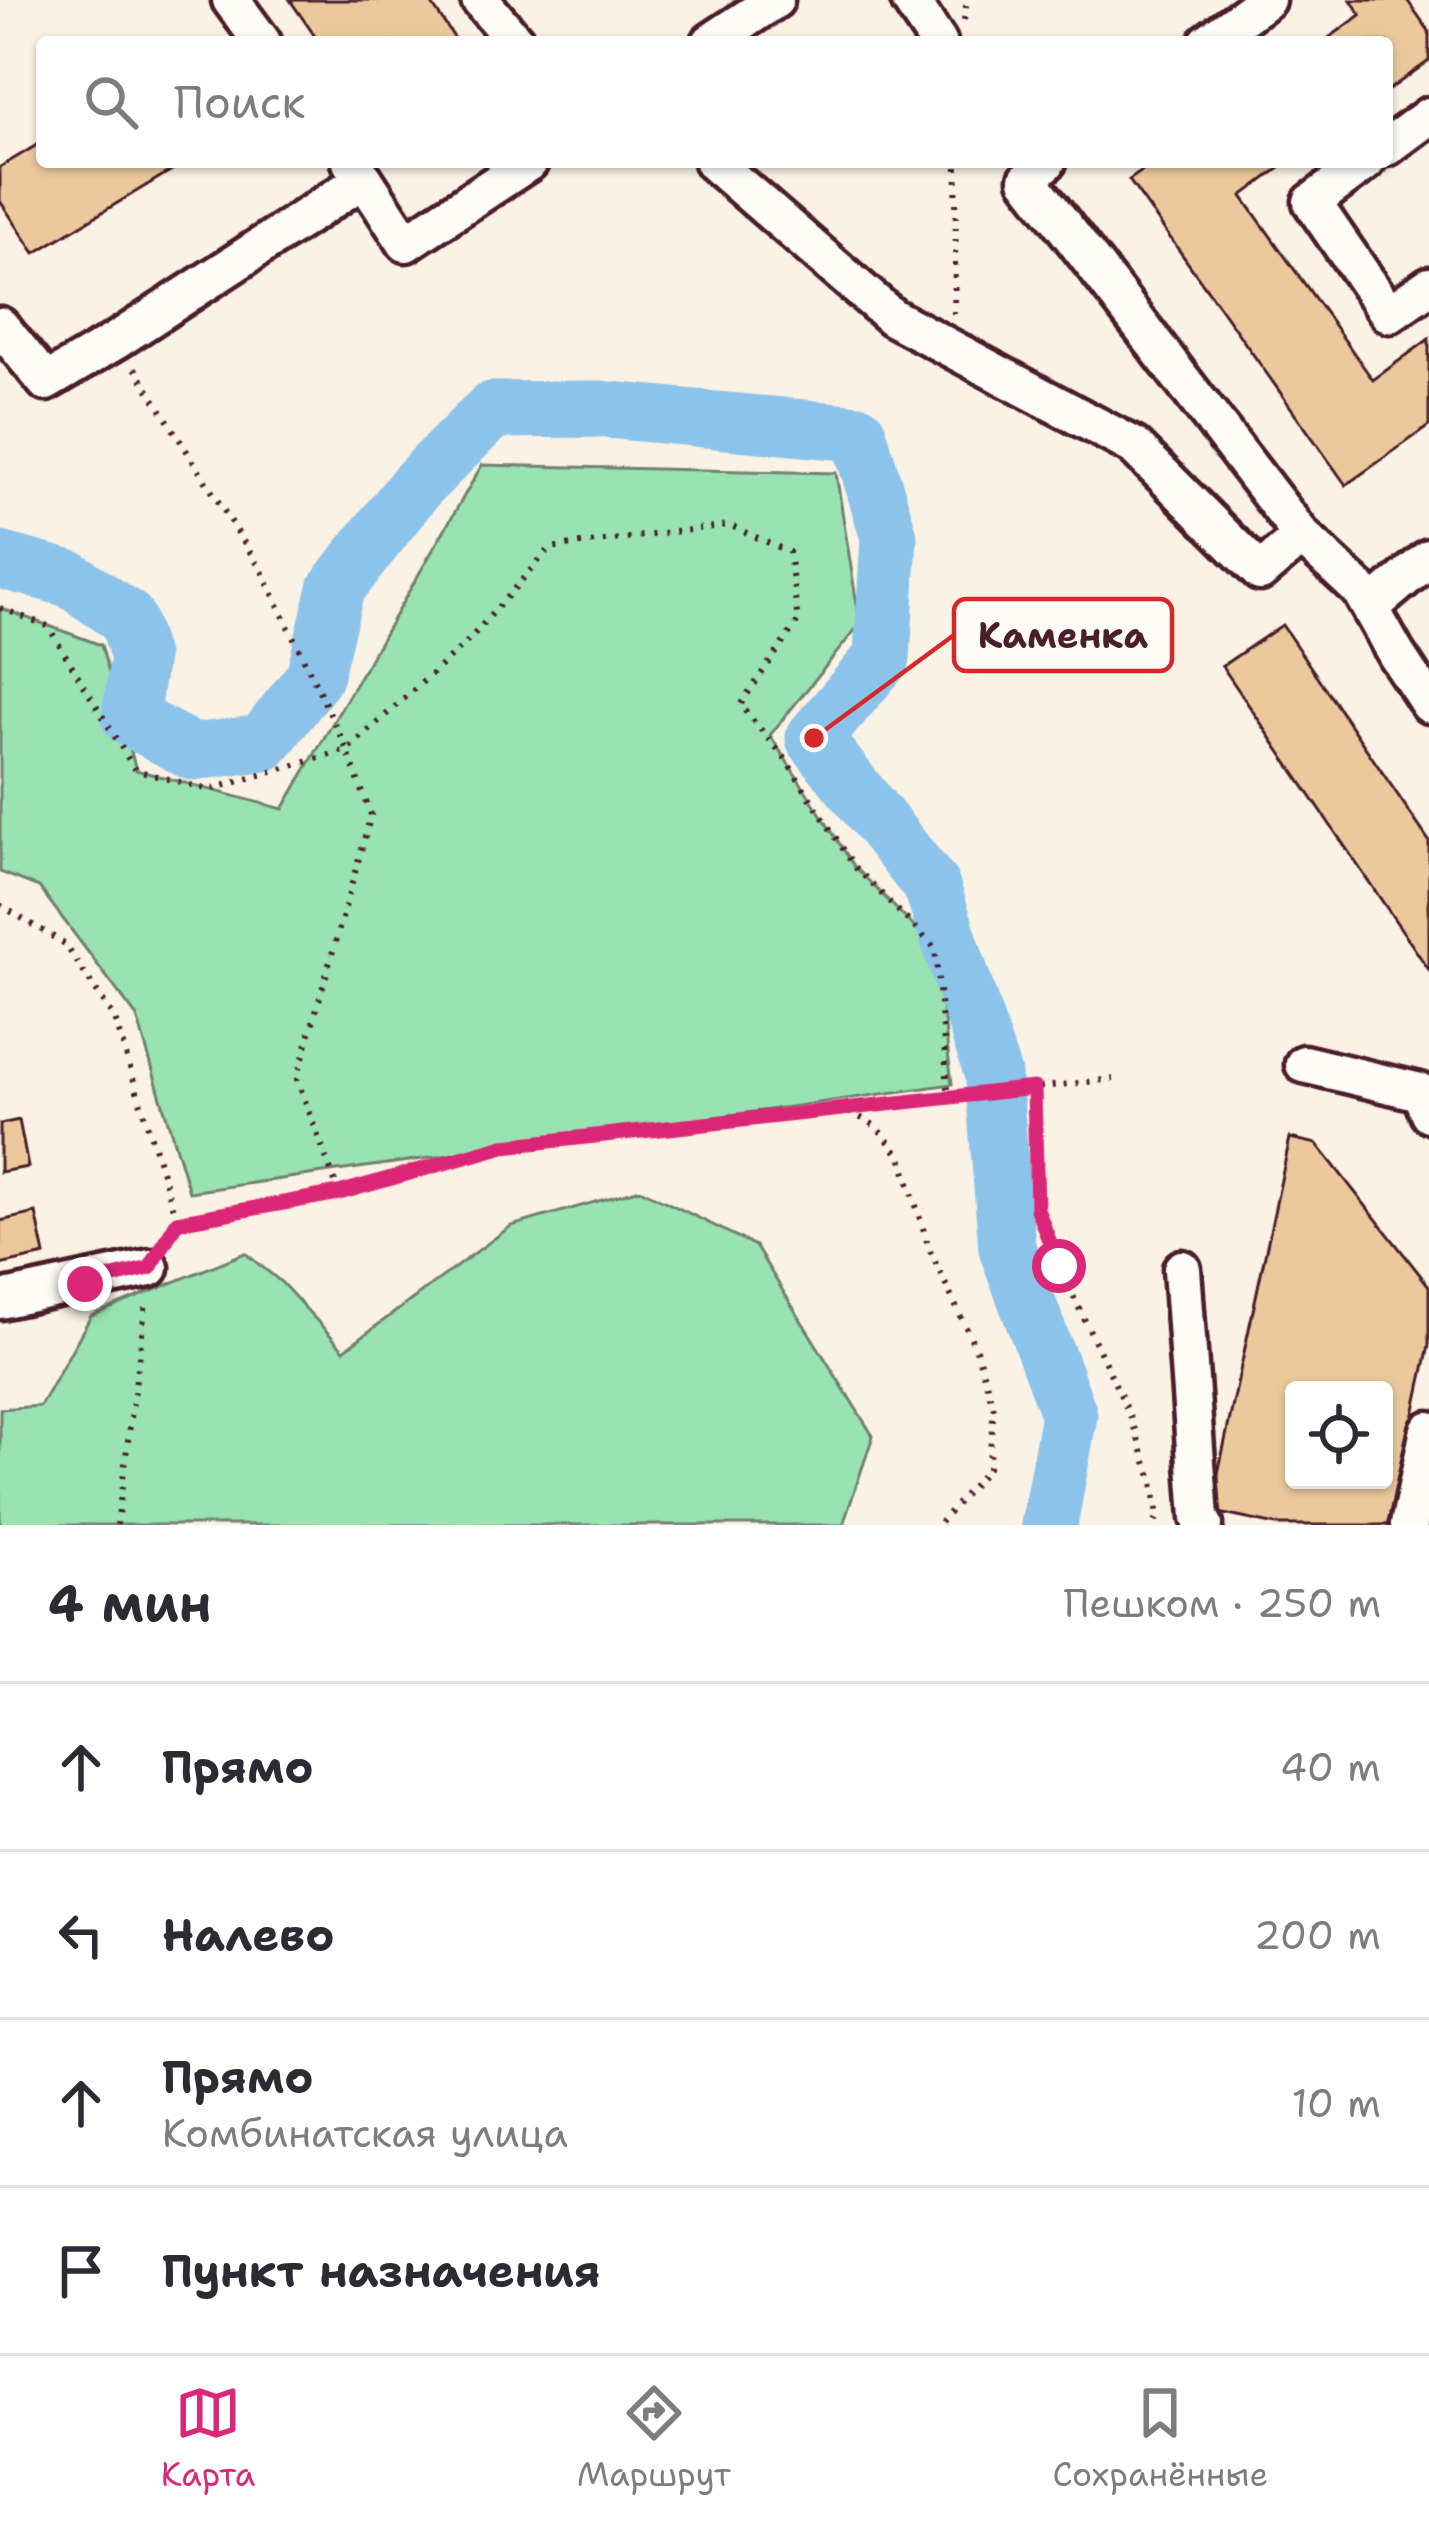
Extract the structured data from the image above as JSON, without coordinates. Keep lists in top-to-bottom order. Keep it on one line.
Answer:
{"places":["Каменка"],"page":{"search":"Поиск","heading":["4 мин","Пешком · 250 m"],"list":[["Прямо","40 m"],["Налево","200 m"],["Прямо","Комбинатская улица","10 m"],"Пункт назначения"],"nav":["Карта","Маршрут","Сохранённые"]}}
